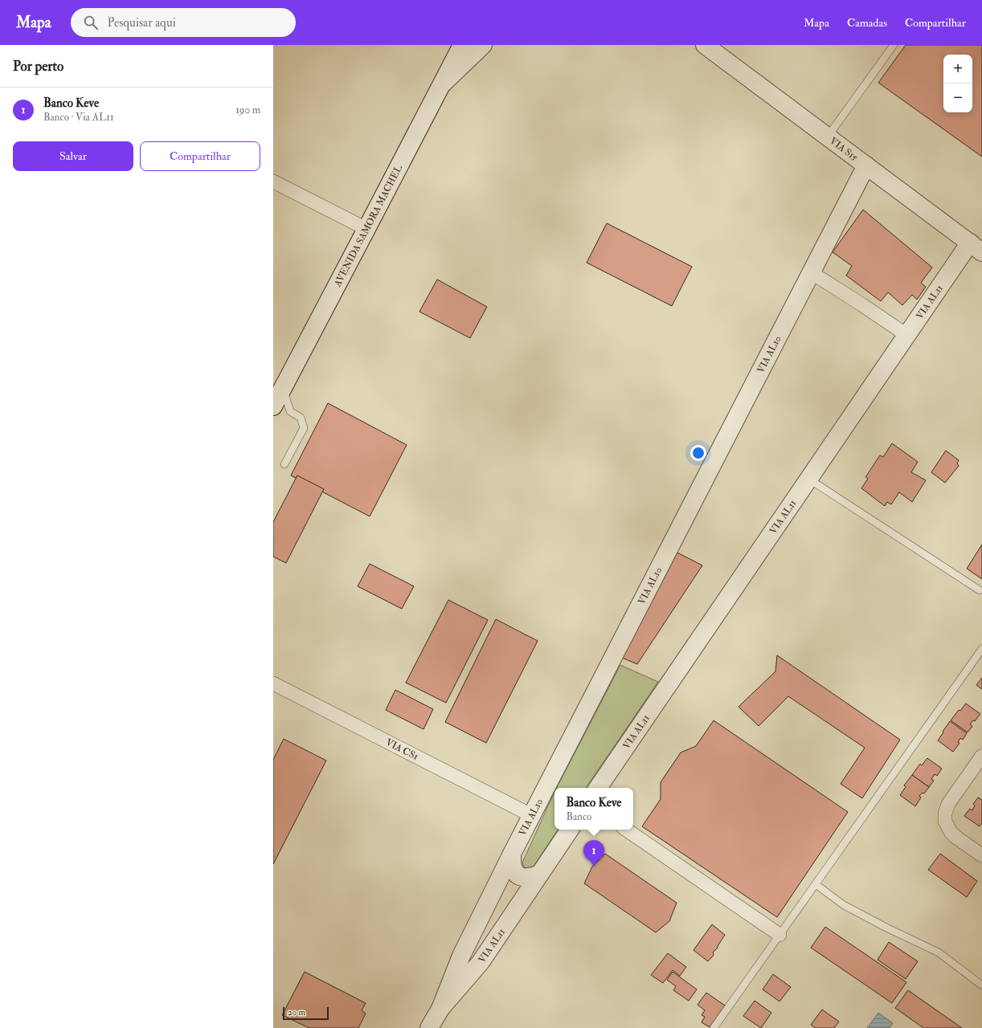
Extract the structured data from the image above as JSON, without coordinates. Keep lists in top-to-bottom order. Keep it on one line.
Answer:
{"streets":{"street":["VIA S15","AVENIDA SAMORA MACHEL","VIA AL11","VIA AL10","VIA CS1"]},"crossings":[["VIA S15","VIA AL11"],["VIA S15","VIA AL10"],["VIA AL11","VIA AL10"],["VIA AL10","VIA CS1"]],"scale_bar":"20 m","page":{"header":"Mapa","search":"Pesquisar aqui","nav":["Mapa","Camadas","Compartilhar"],"heading":"Por perto","map_buttons":["+","−"],"list":[{"mark":"1","name":"Banco Keve","note":"Banco · Via AL11","value":"190 m"}],"buttons":["Salvar","Compartilhar"],"popup":["Banco Keve","Banco"],"pins":"1","scale":"20 m"}}
